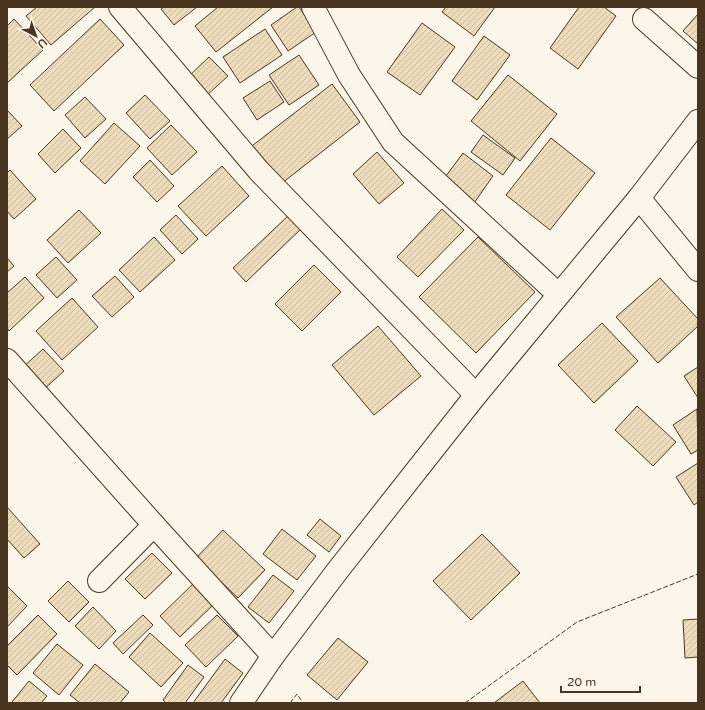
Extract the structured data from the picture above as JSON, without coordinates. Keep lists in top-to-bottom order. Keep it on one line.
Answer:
{"scale_bar":"20 m","north":"bottom right"}
